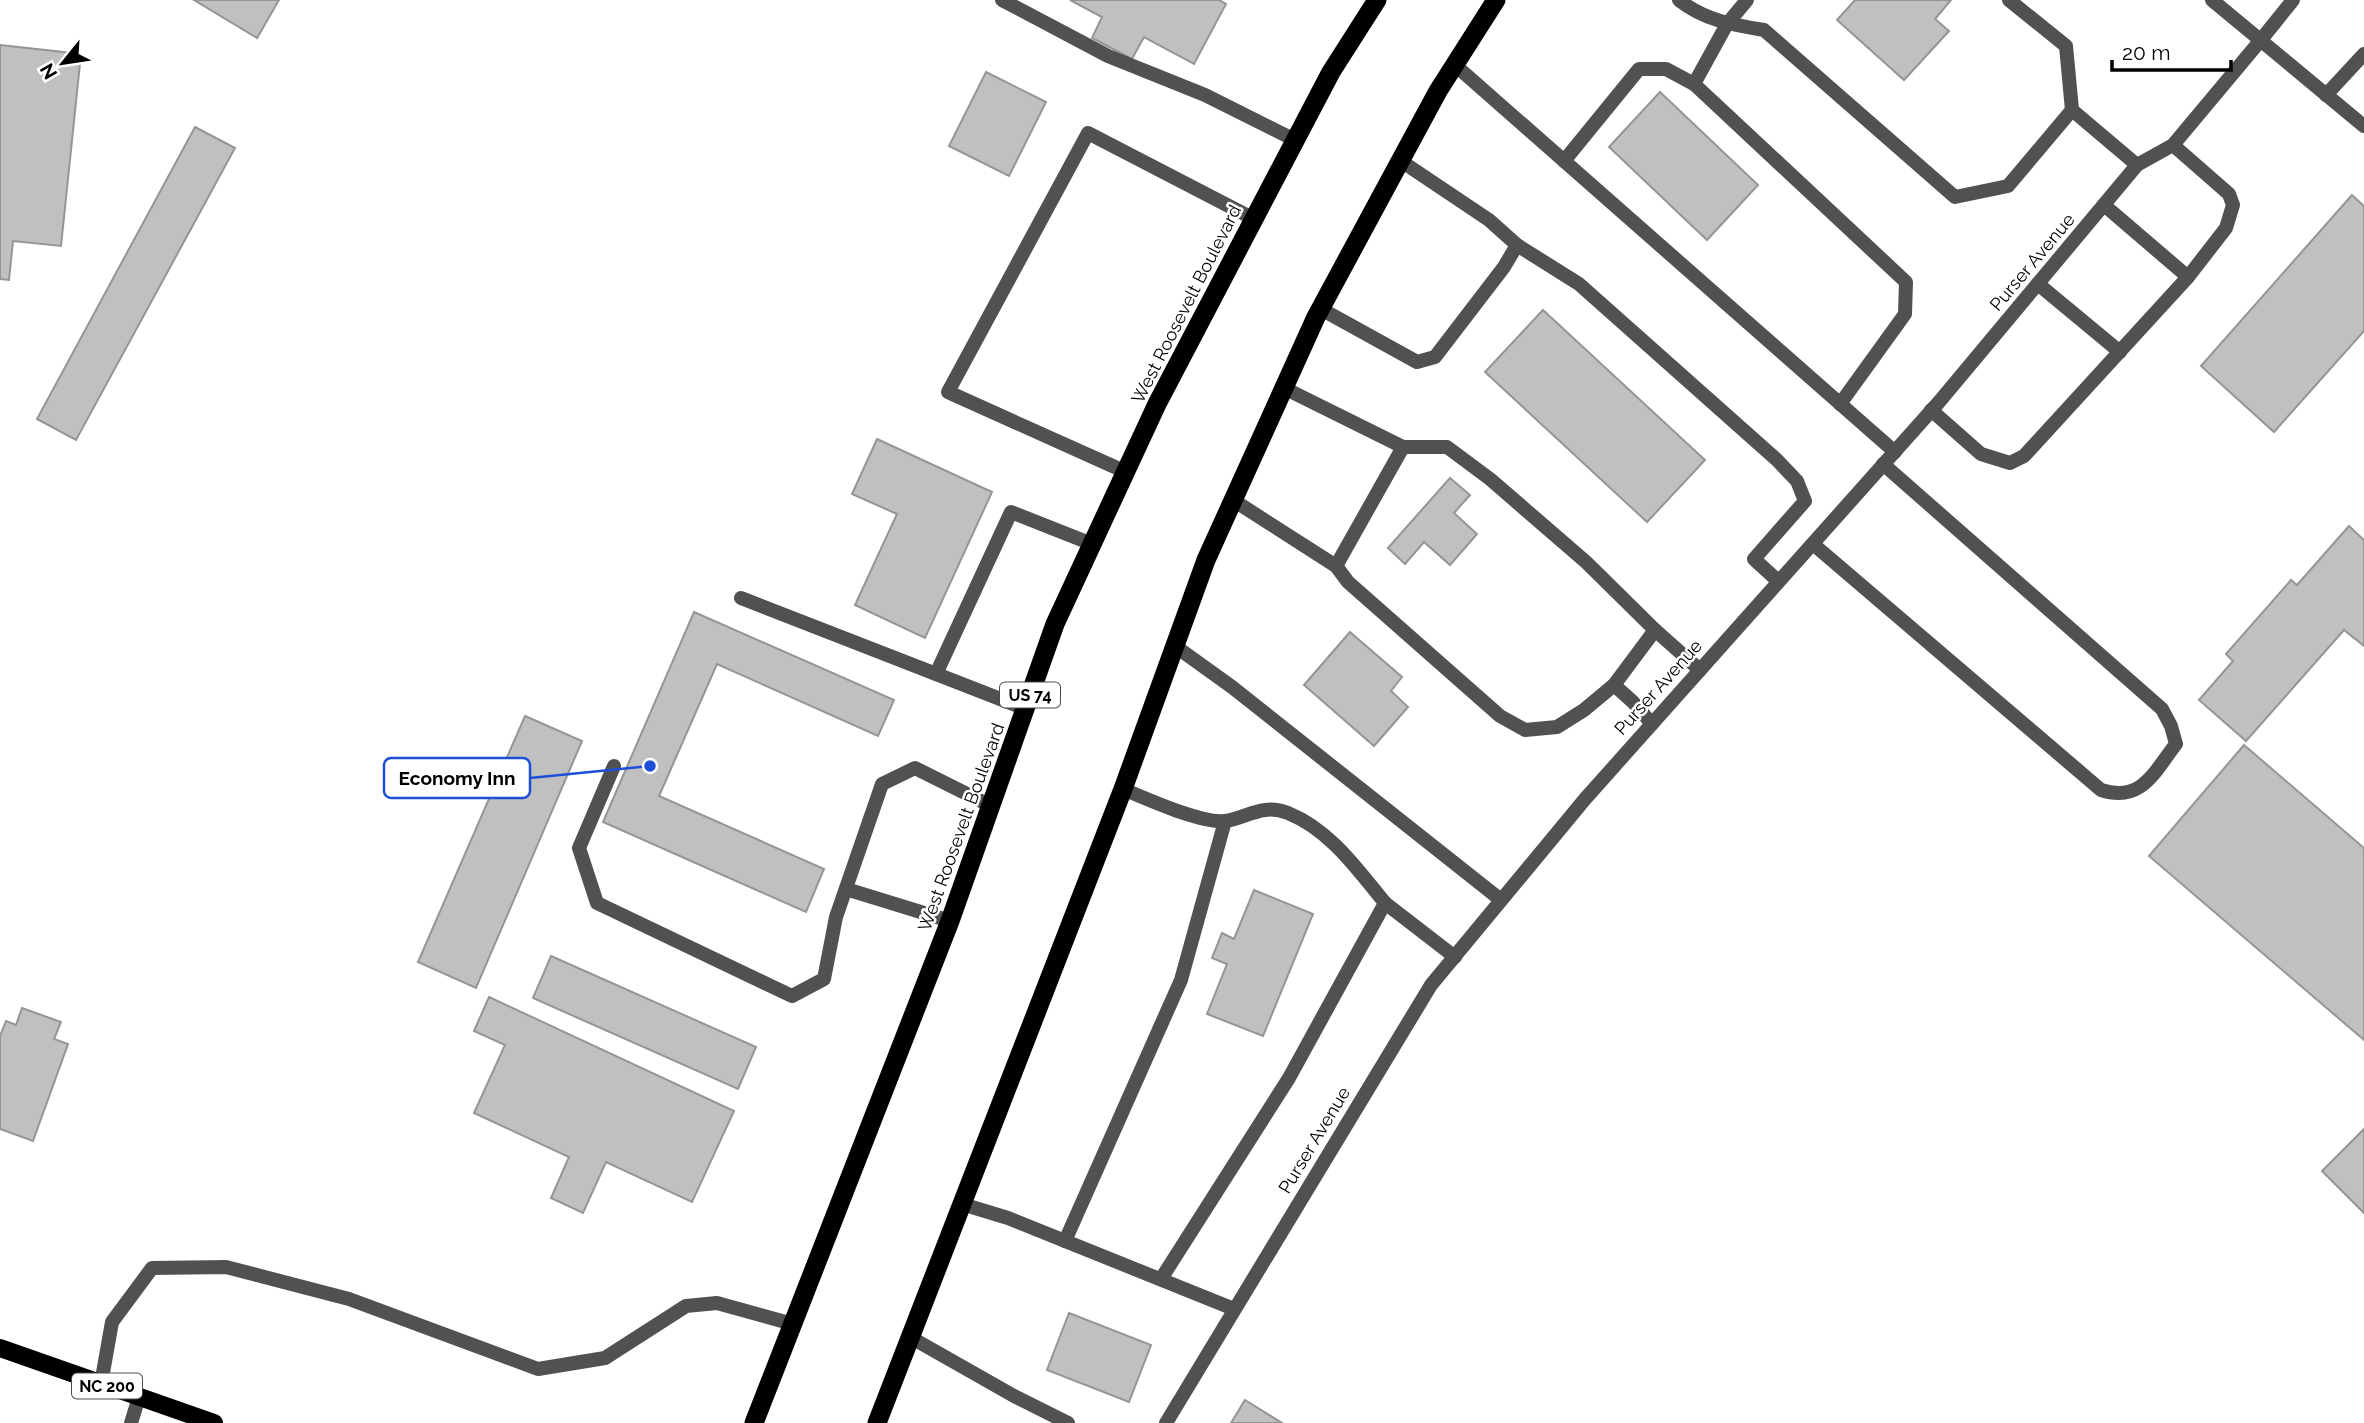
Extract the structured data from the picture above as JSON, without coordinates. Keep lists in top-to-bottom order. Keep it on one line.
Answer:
{"streets":{"highway":["West Roosevelt Boulevard","US 74"],"main road":["NC 200"],"street":["Purser Avenue"]},"places":["Economy Inn"],"scale_bar":"20 m","north":"bottom left"}
